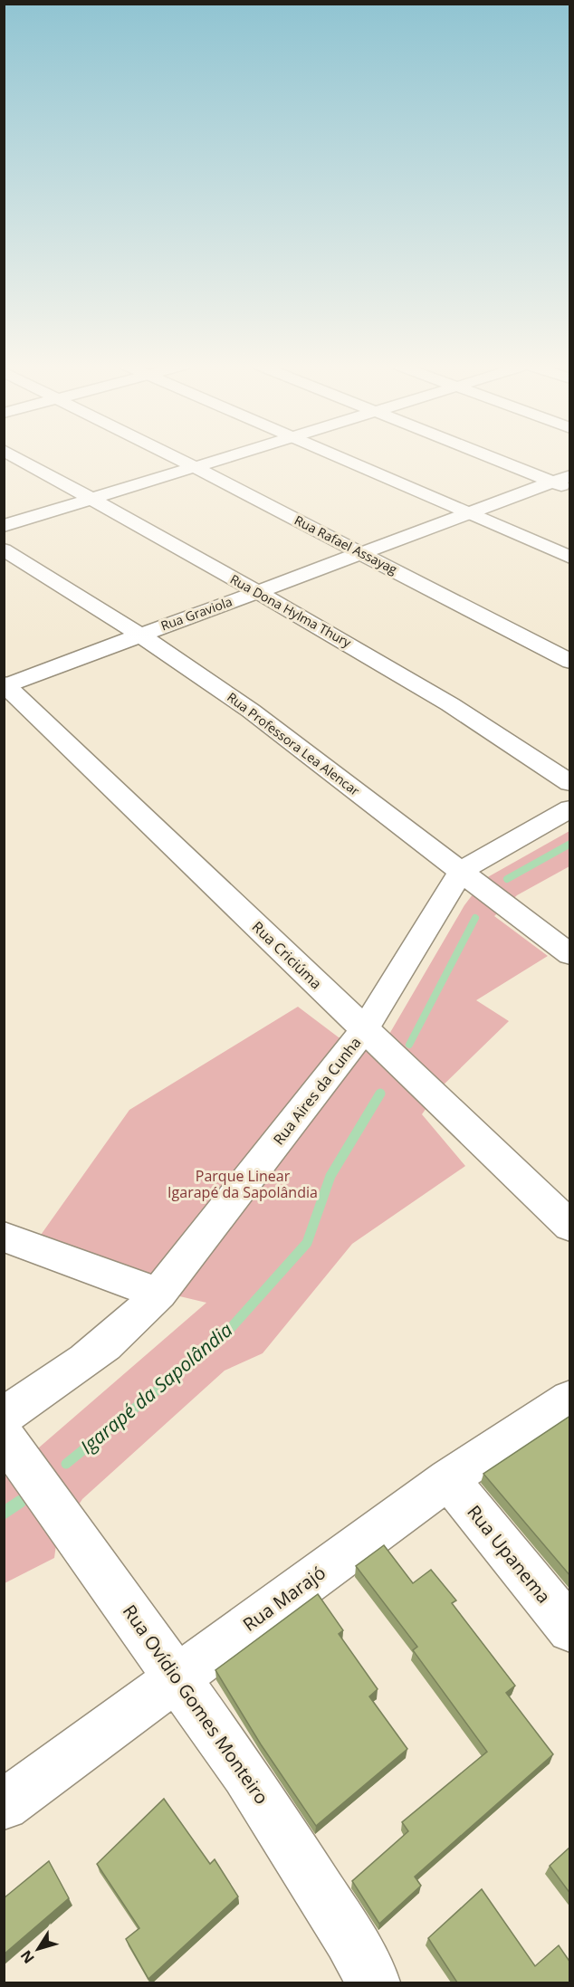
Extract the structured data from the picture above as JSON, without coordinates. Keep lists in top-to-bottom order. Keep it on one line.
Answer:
{"streets":{"street":["Rua Rafael Assayag","Rua Dona Hylma Thury","Rua Graviola","Rua Professora Lea Alencar","Rua Criciúma","Rua Aires da Cunha","Rua Upanema","Rua Marajó","Rua Ovídio Gomes Monteiro"]},"crossings":[["Rua Rafael Assayag","Rua Graviola"],["Rua Dona Hylma Thury","Rua Graviola"],["Rua Graviola","Rua Professora Lea Alencar"],["Rua Graviola","Rua Criciúma"],["Rua Professora Lea Alencar","Rua Aires da Cunha"],["Rua Criciúma","Rua Aires da Cunha"],["Rua Upanema","Rua Marajó"],["Rua Marajó","Rua Ovídio Gomes Monteiro"]],"water":["Igarapé da Sapolândia"],"parks":["Parque Linear Igarapé da Sapolândia"],"north":"bottom left"}
